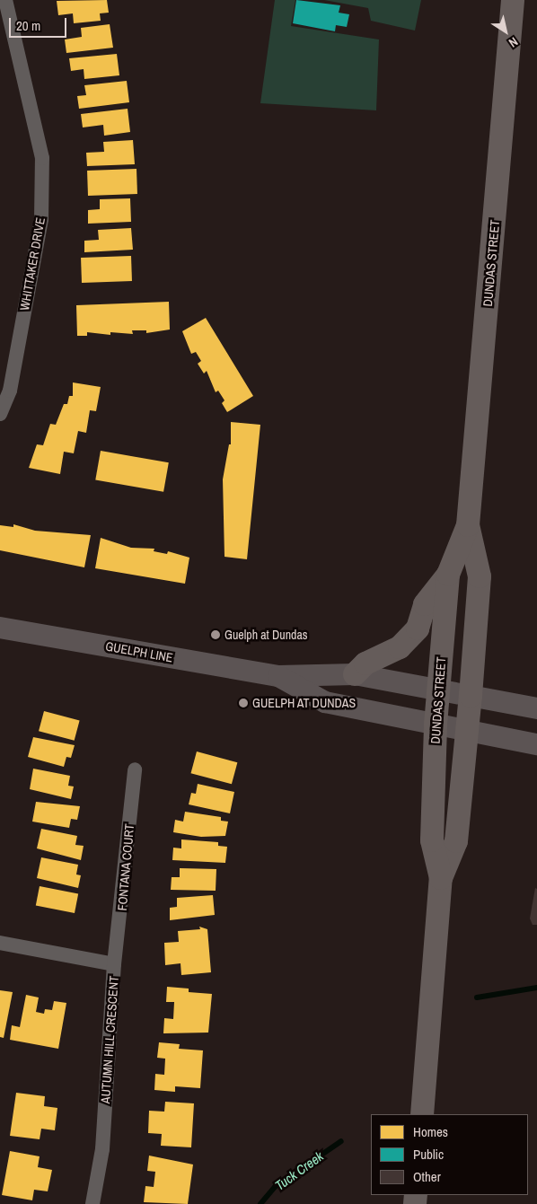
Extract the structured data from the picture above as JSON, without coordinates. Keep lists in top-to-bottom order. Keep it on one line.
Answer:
{"streets":{"main road":["DUNDAS STREET","GUELPH LINE"],"street":["WHITTAKER DRIVE","FONTANA COURT","AUTUMN HILL CRESCENT"]},"crossings":[["DUNDAS STREET","GUELPH LINE"],["FONTANA COURT","AUTUMN HILL CRESCENT"]],"water":["Tuck Creek"],"places":["Guelph at Dundas","GUELPH AT DUNDAS"],"legend":["Homes","Public","Other"],"scale_bar":"20 m","north":"bottom right"}
